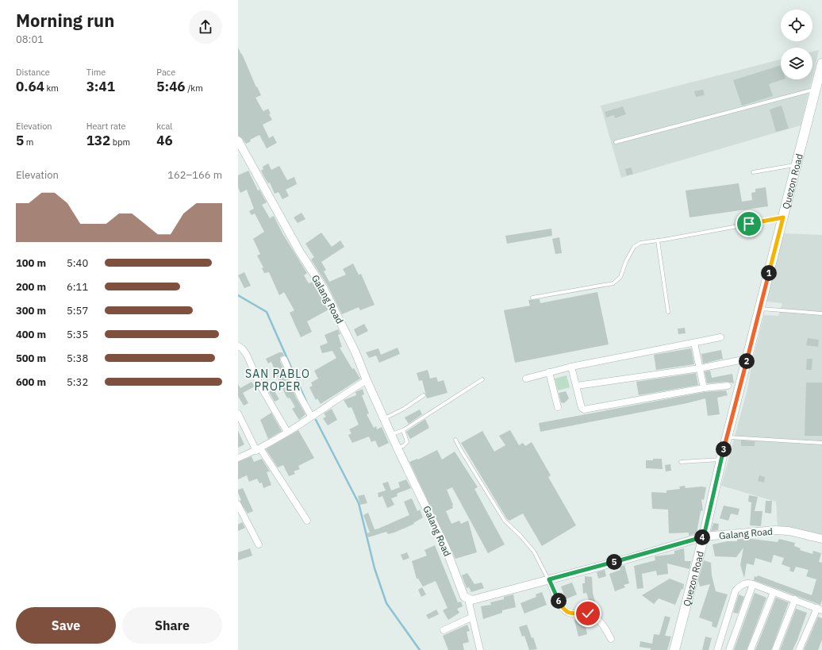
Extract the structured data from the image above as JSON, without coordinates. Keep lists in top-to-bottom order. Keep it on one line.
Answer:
{"streets":{"main road":["Quezon Road"],"street":["Galang Road"]},"crossings":[["Quezon Road","Galang Road"]],"districts":["SAN PABLO PROPER"],"page":{"heading":["Morning run","08:01"],"stats":[["Distance","0.64 km"],["Time","3:41"],["Pace","5:46 /km"],["Elevation","5 m"],["Heart rate","132 bpm"],["kcal","46"]],"chart":["Elevation","162–166 m"],"list":[{"name":"100 m","note":"5:40"},{"name":"200 m","note":"6:11"},{"name":"300 m","note":"5:57"},{"name":"400 m","note":"5:35"},{"name":"500 m","note":"5:38"},{"name":"600 m","note":"5:32"}],"pins":["1","2","3","4","5","6"],"buttons":["Save","Share"]}}
